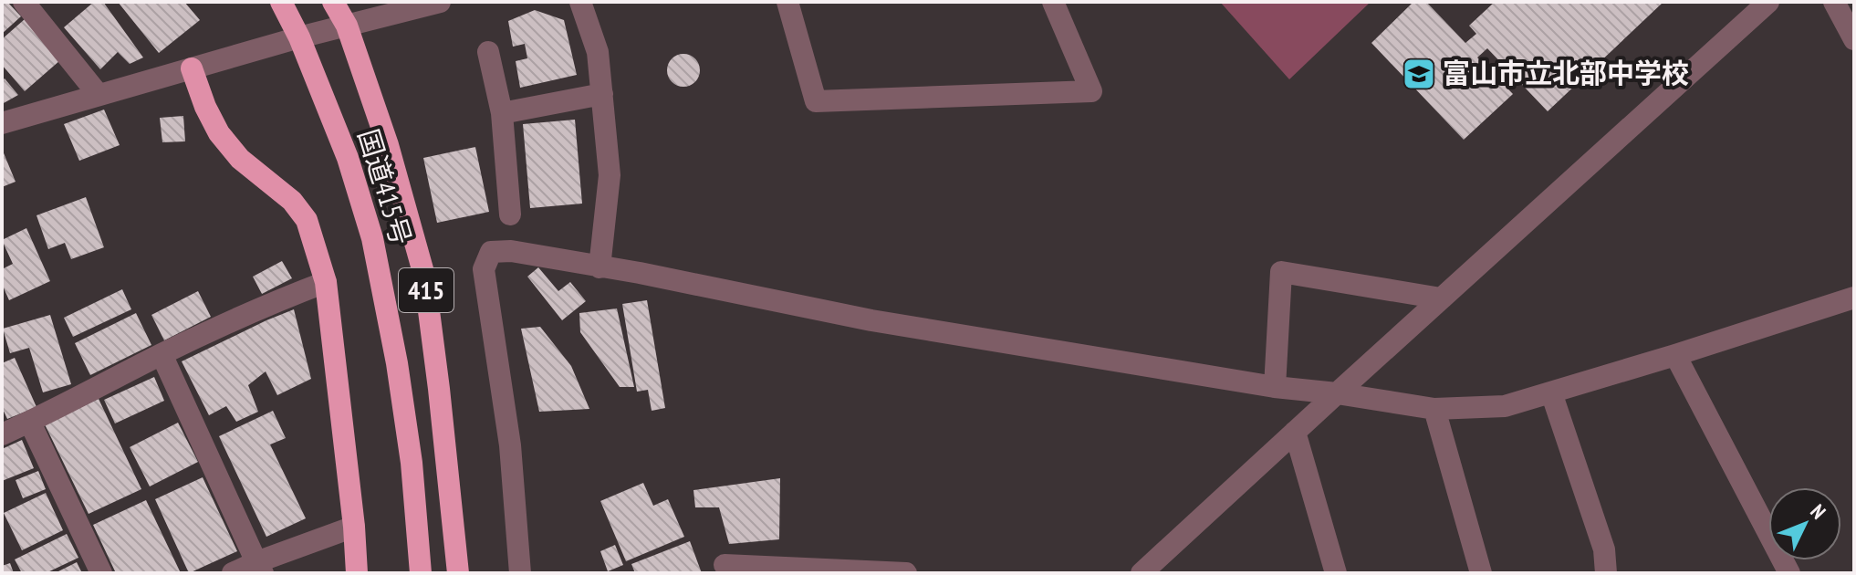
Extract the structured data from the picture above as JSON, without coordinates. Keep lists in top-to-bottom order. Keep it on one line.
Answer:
{"streets":{"highway":["国道415号","415"]},"places":{"school or university":["富山市立北部中学校"]},"north":"top right"}
